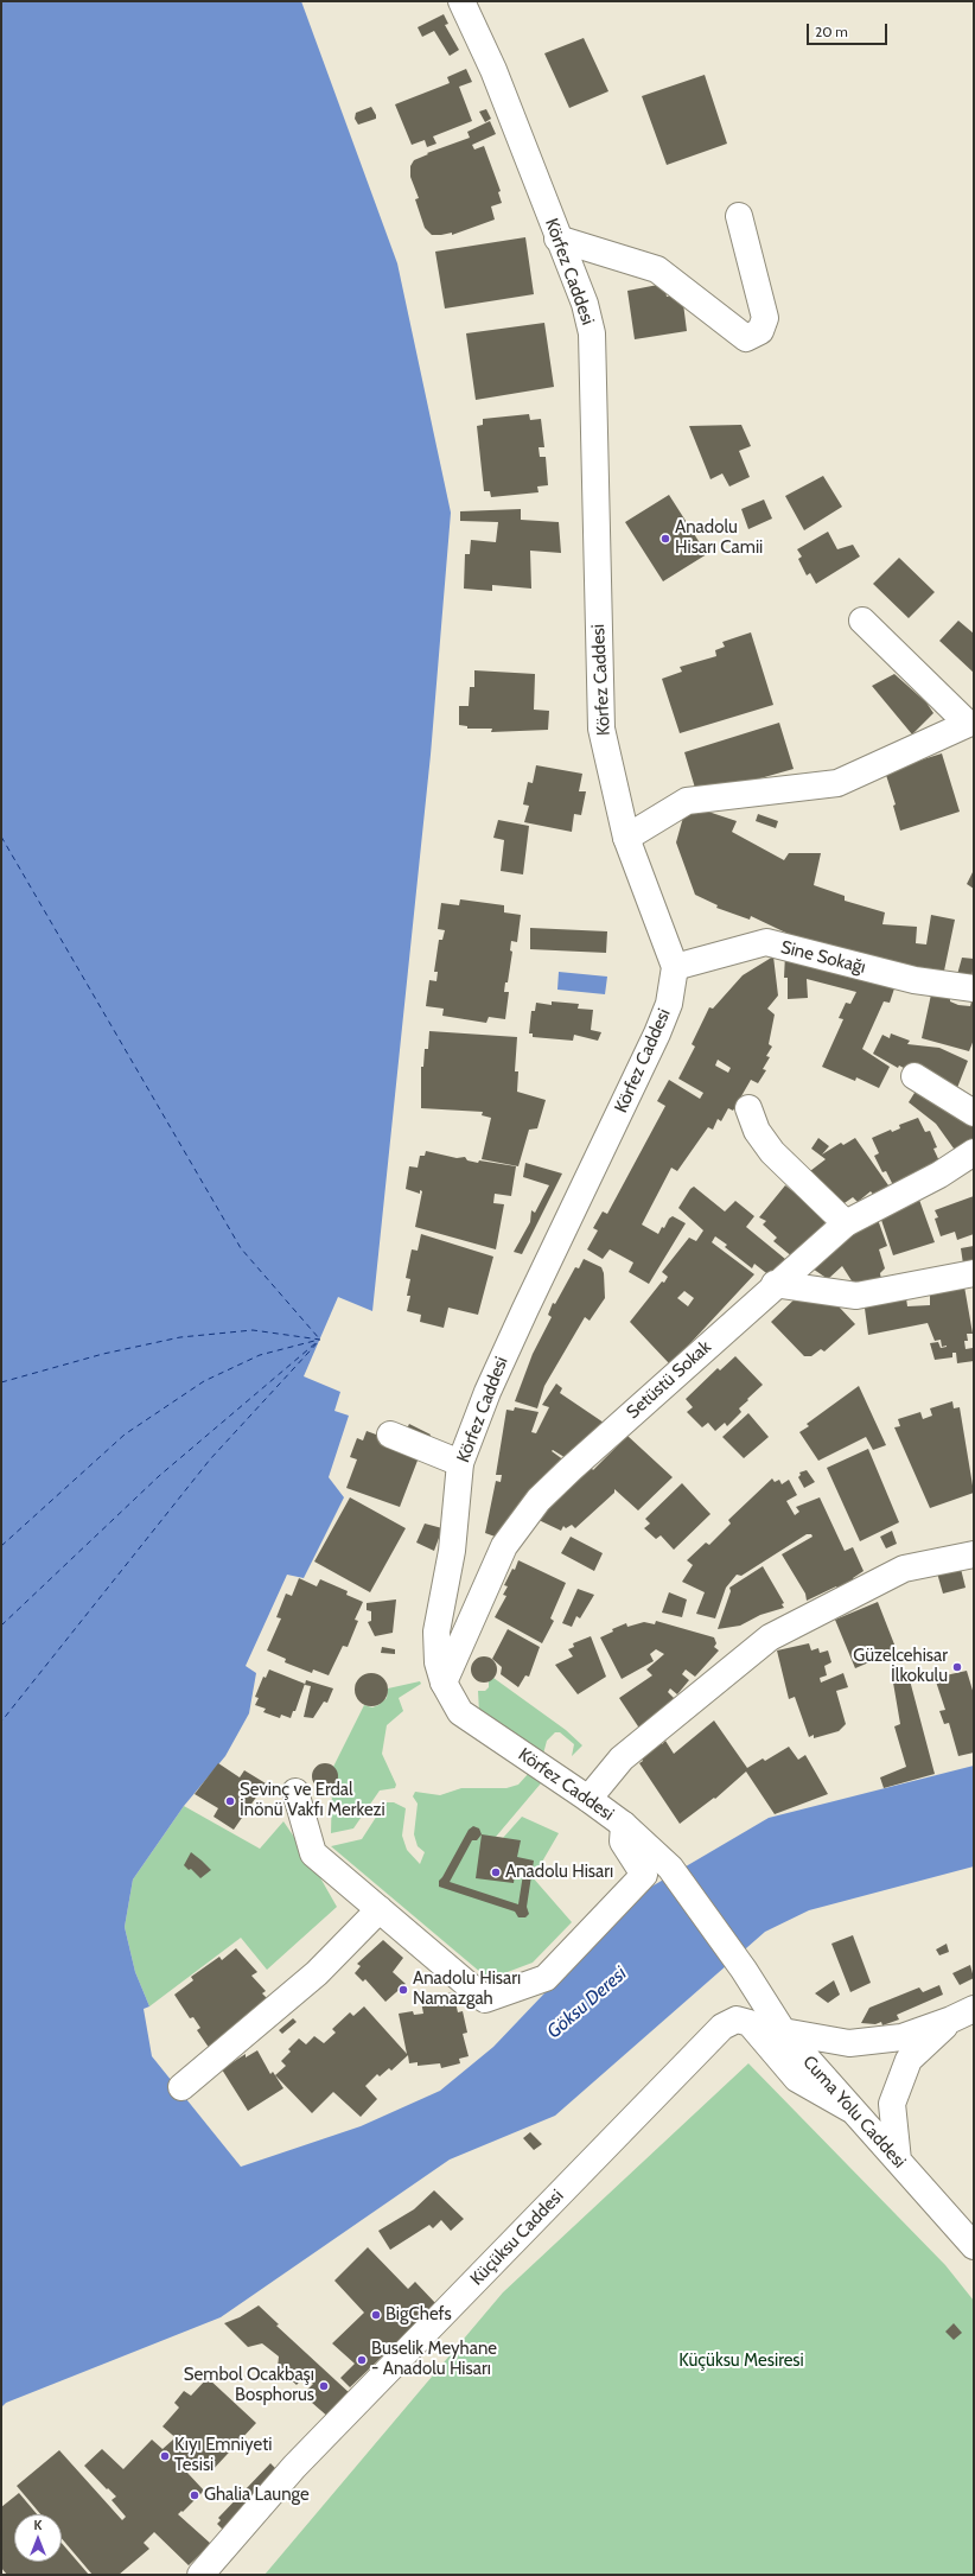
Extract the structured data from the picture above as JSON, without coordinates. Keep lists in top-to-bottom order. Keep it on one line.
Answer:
{"streets":{"street":["Körfez Caddesi","Sine Sokağı","Setüstü Sokak","Cuma Yolu Caddesi","Küçüksu Caddesi"]},"crossings":[["Körfez Caddesi","Sine Sokağı"],["Körfez Caddesi","Setüstü Sokak"],["Körfez Caddesi","Cuma Yolu Caddesi"],["Cuma Yolu Caddesi","Küçüksu Caddesi"]],"water":["Göksu Deresi"],"parks":["Küçüksu Mesiresi"],"places":["Anadolu Hisarı Camii","Güzelcehisar İlkokulu","Sevinç ve Erdal İnönü Vakfı Merkezi","Anadolu Hisarı","Anadolu Hisarı Namazgah","BigChefs","Buselik Meyhane - Anadolu Hisarı","Sembol Ocakbaşı Bosphorus","Kıyı Emniyeti Tesisi","Ghalia Launge"],"scale_bar":"20 m","north":"top"}
